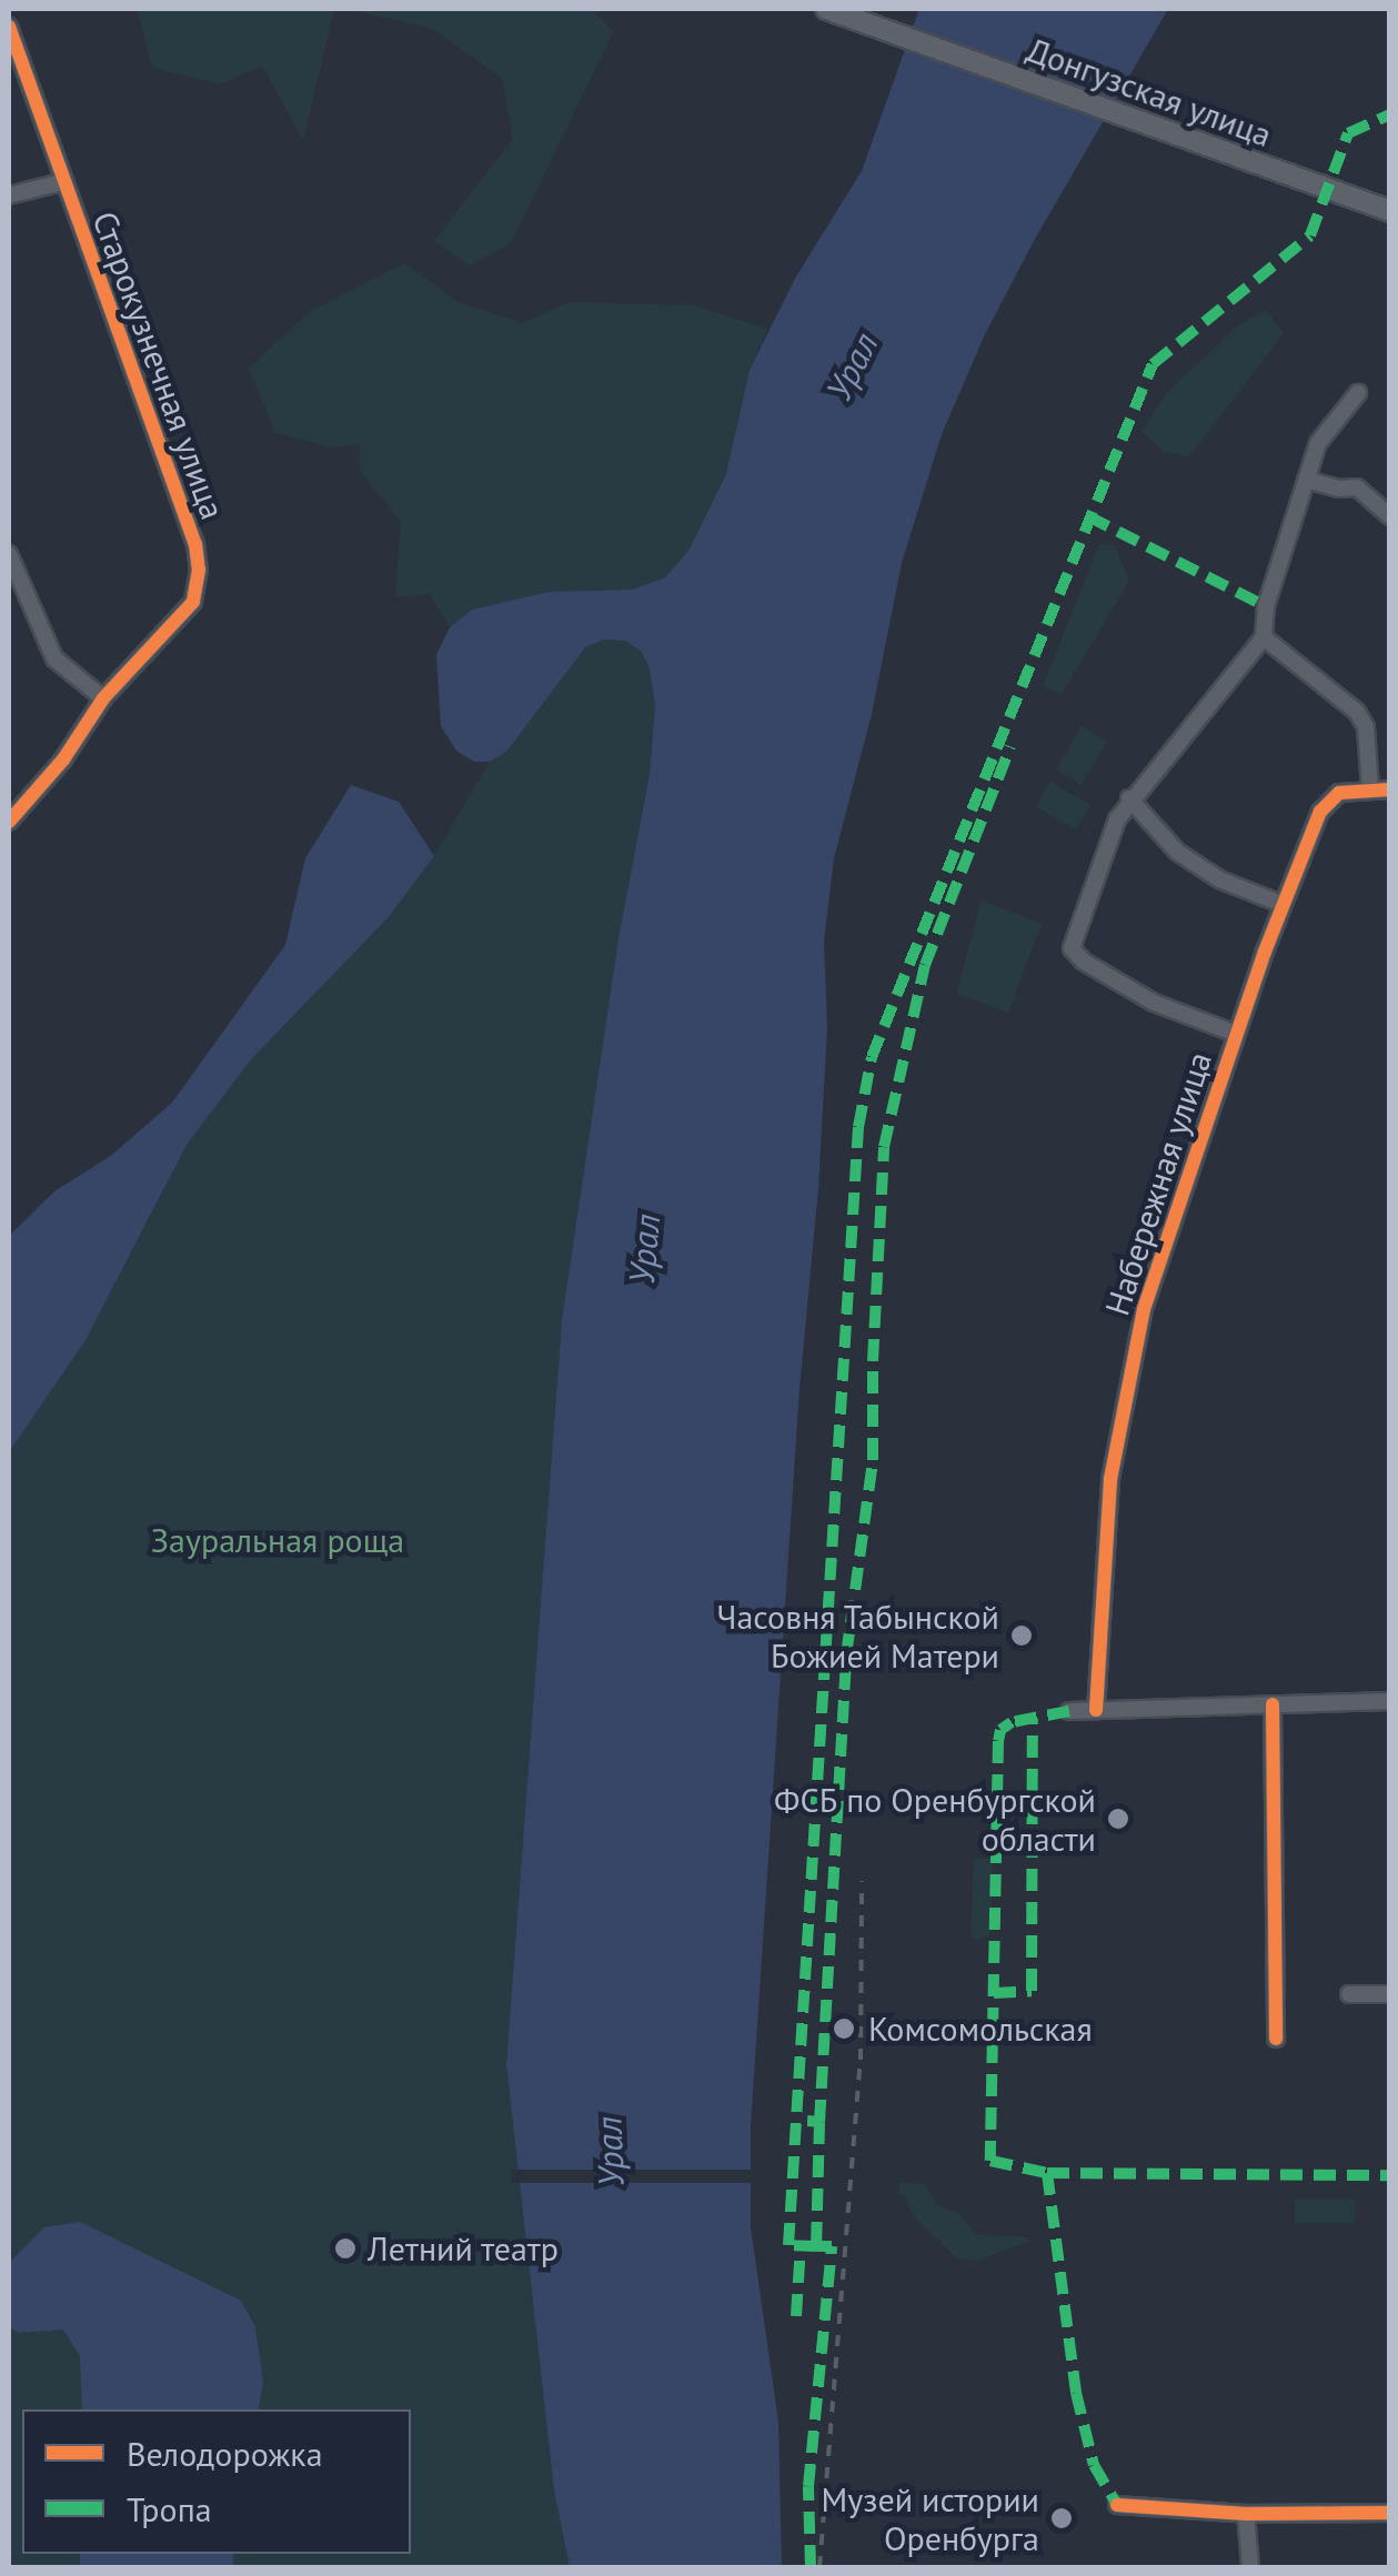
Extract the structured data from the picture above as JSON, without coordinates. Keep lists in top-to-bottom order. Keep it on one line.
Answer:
{"streets":{"main road":["Донгузская улица"],"street":["Старокузнечная улица","Набережная улица"]},"water":["Урал"],"parks":["Зауральная роща"],"places":["Часовня Табынской Божией Матери","ФСБ по Оренбургской области","Комсомольская","Летний театр","Музей истории Оренбурга"],"legend":["Велодорожка","Тропа"]}
